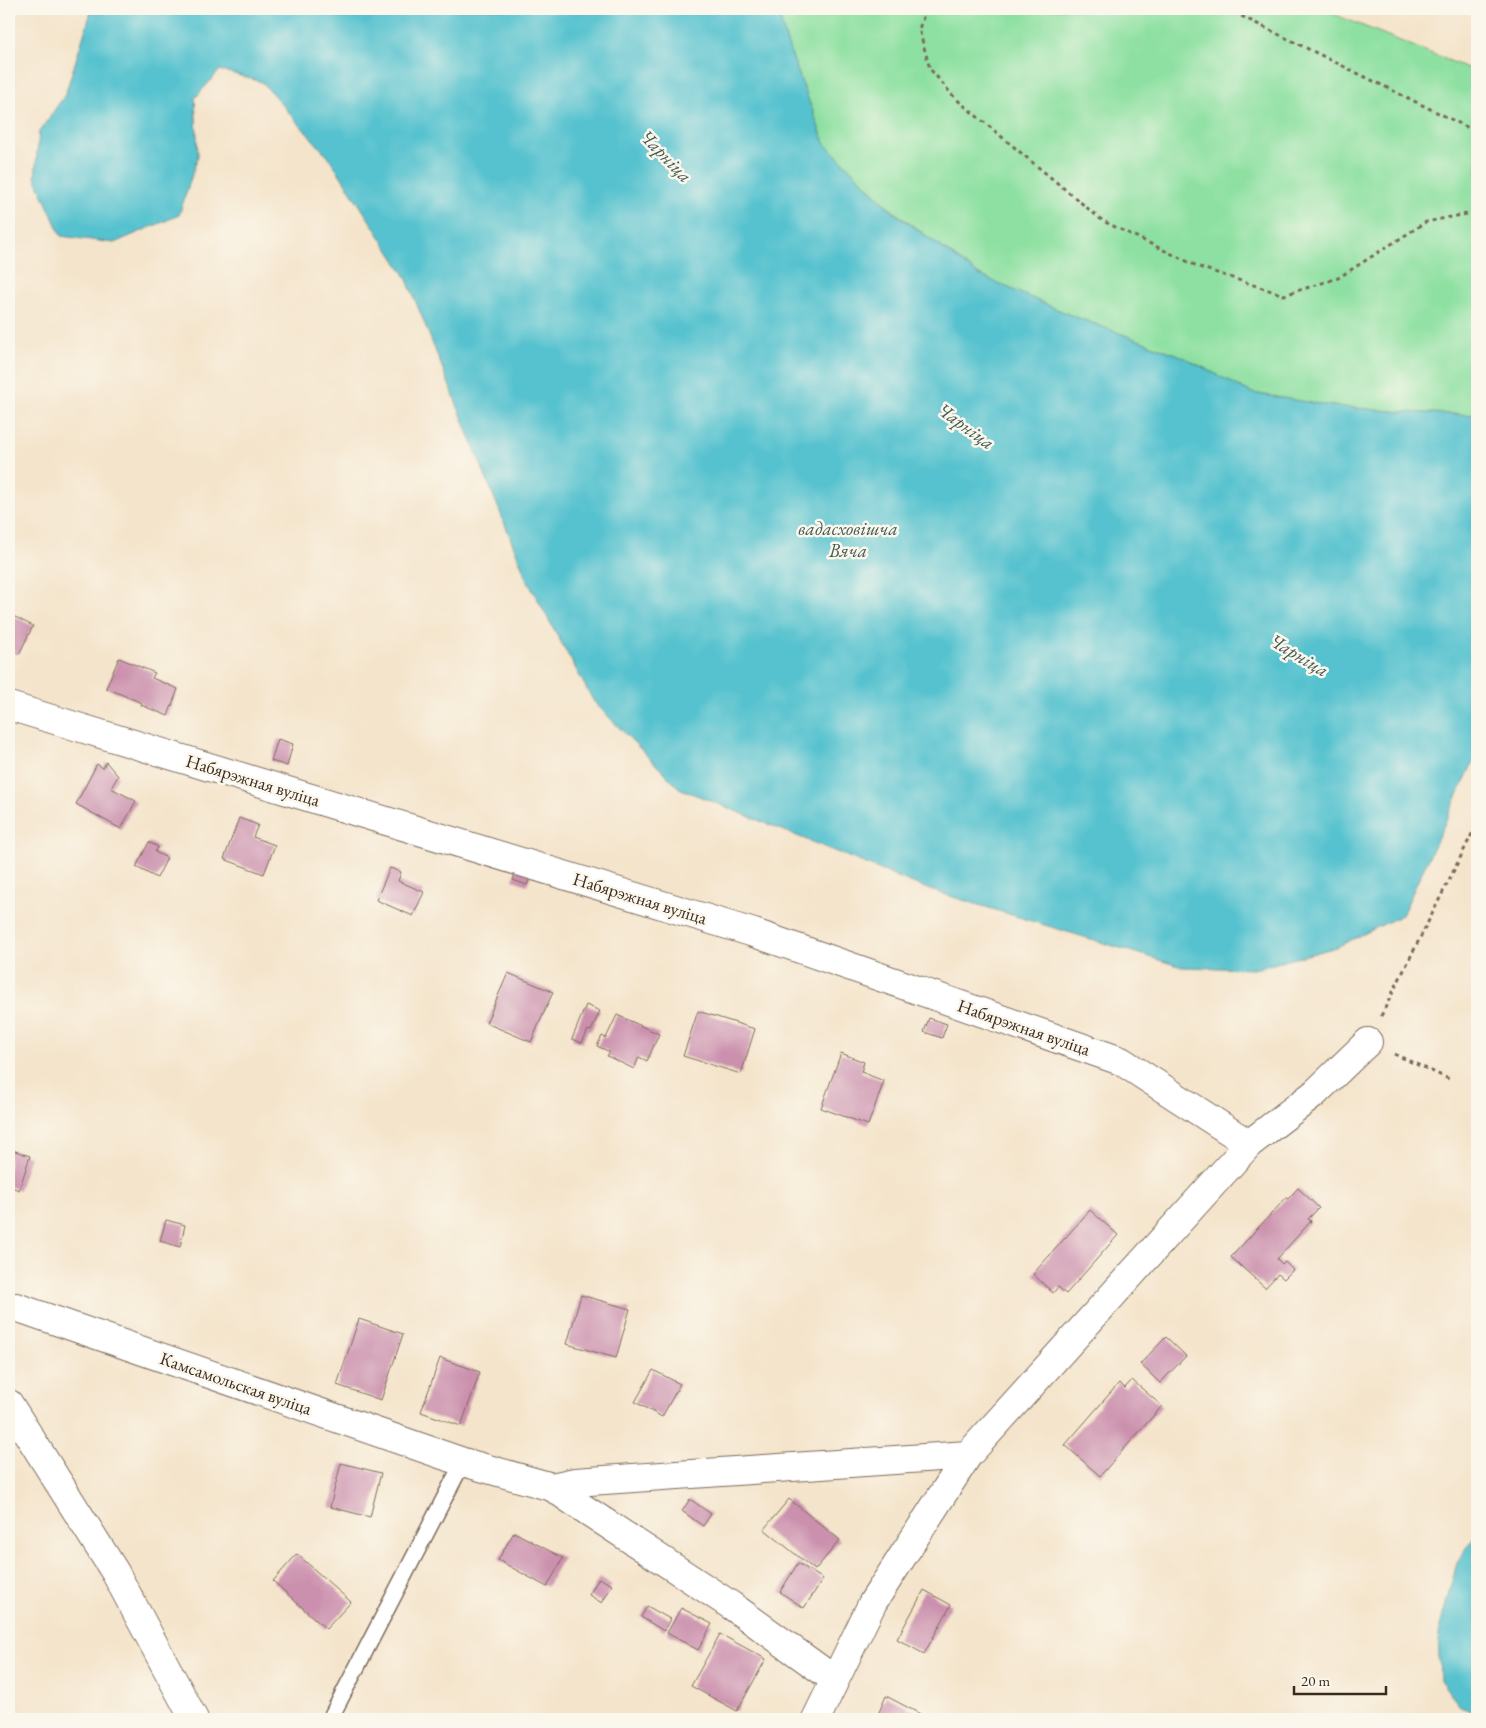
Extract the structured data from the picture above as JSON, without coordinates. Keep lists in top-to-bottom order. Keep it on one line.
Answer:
{"streets":{"street":["Набярэжная вуліца","Камсамольская вуліца"]},"water":["Чарніца","вадасховішча Вяча"],"scale_bar":"20 m"}
